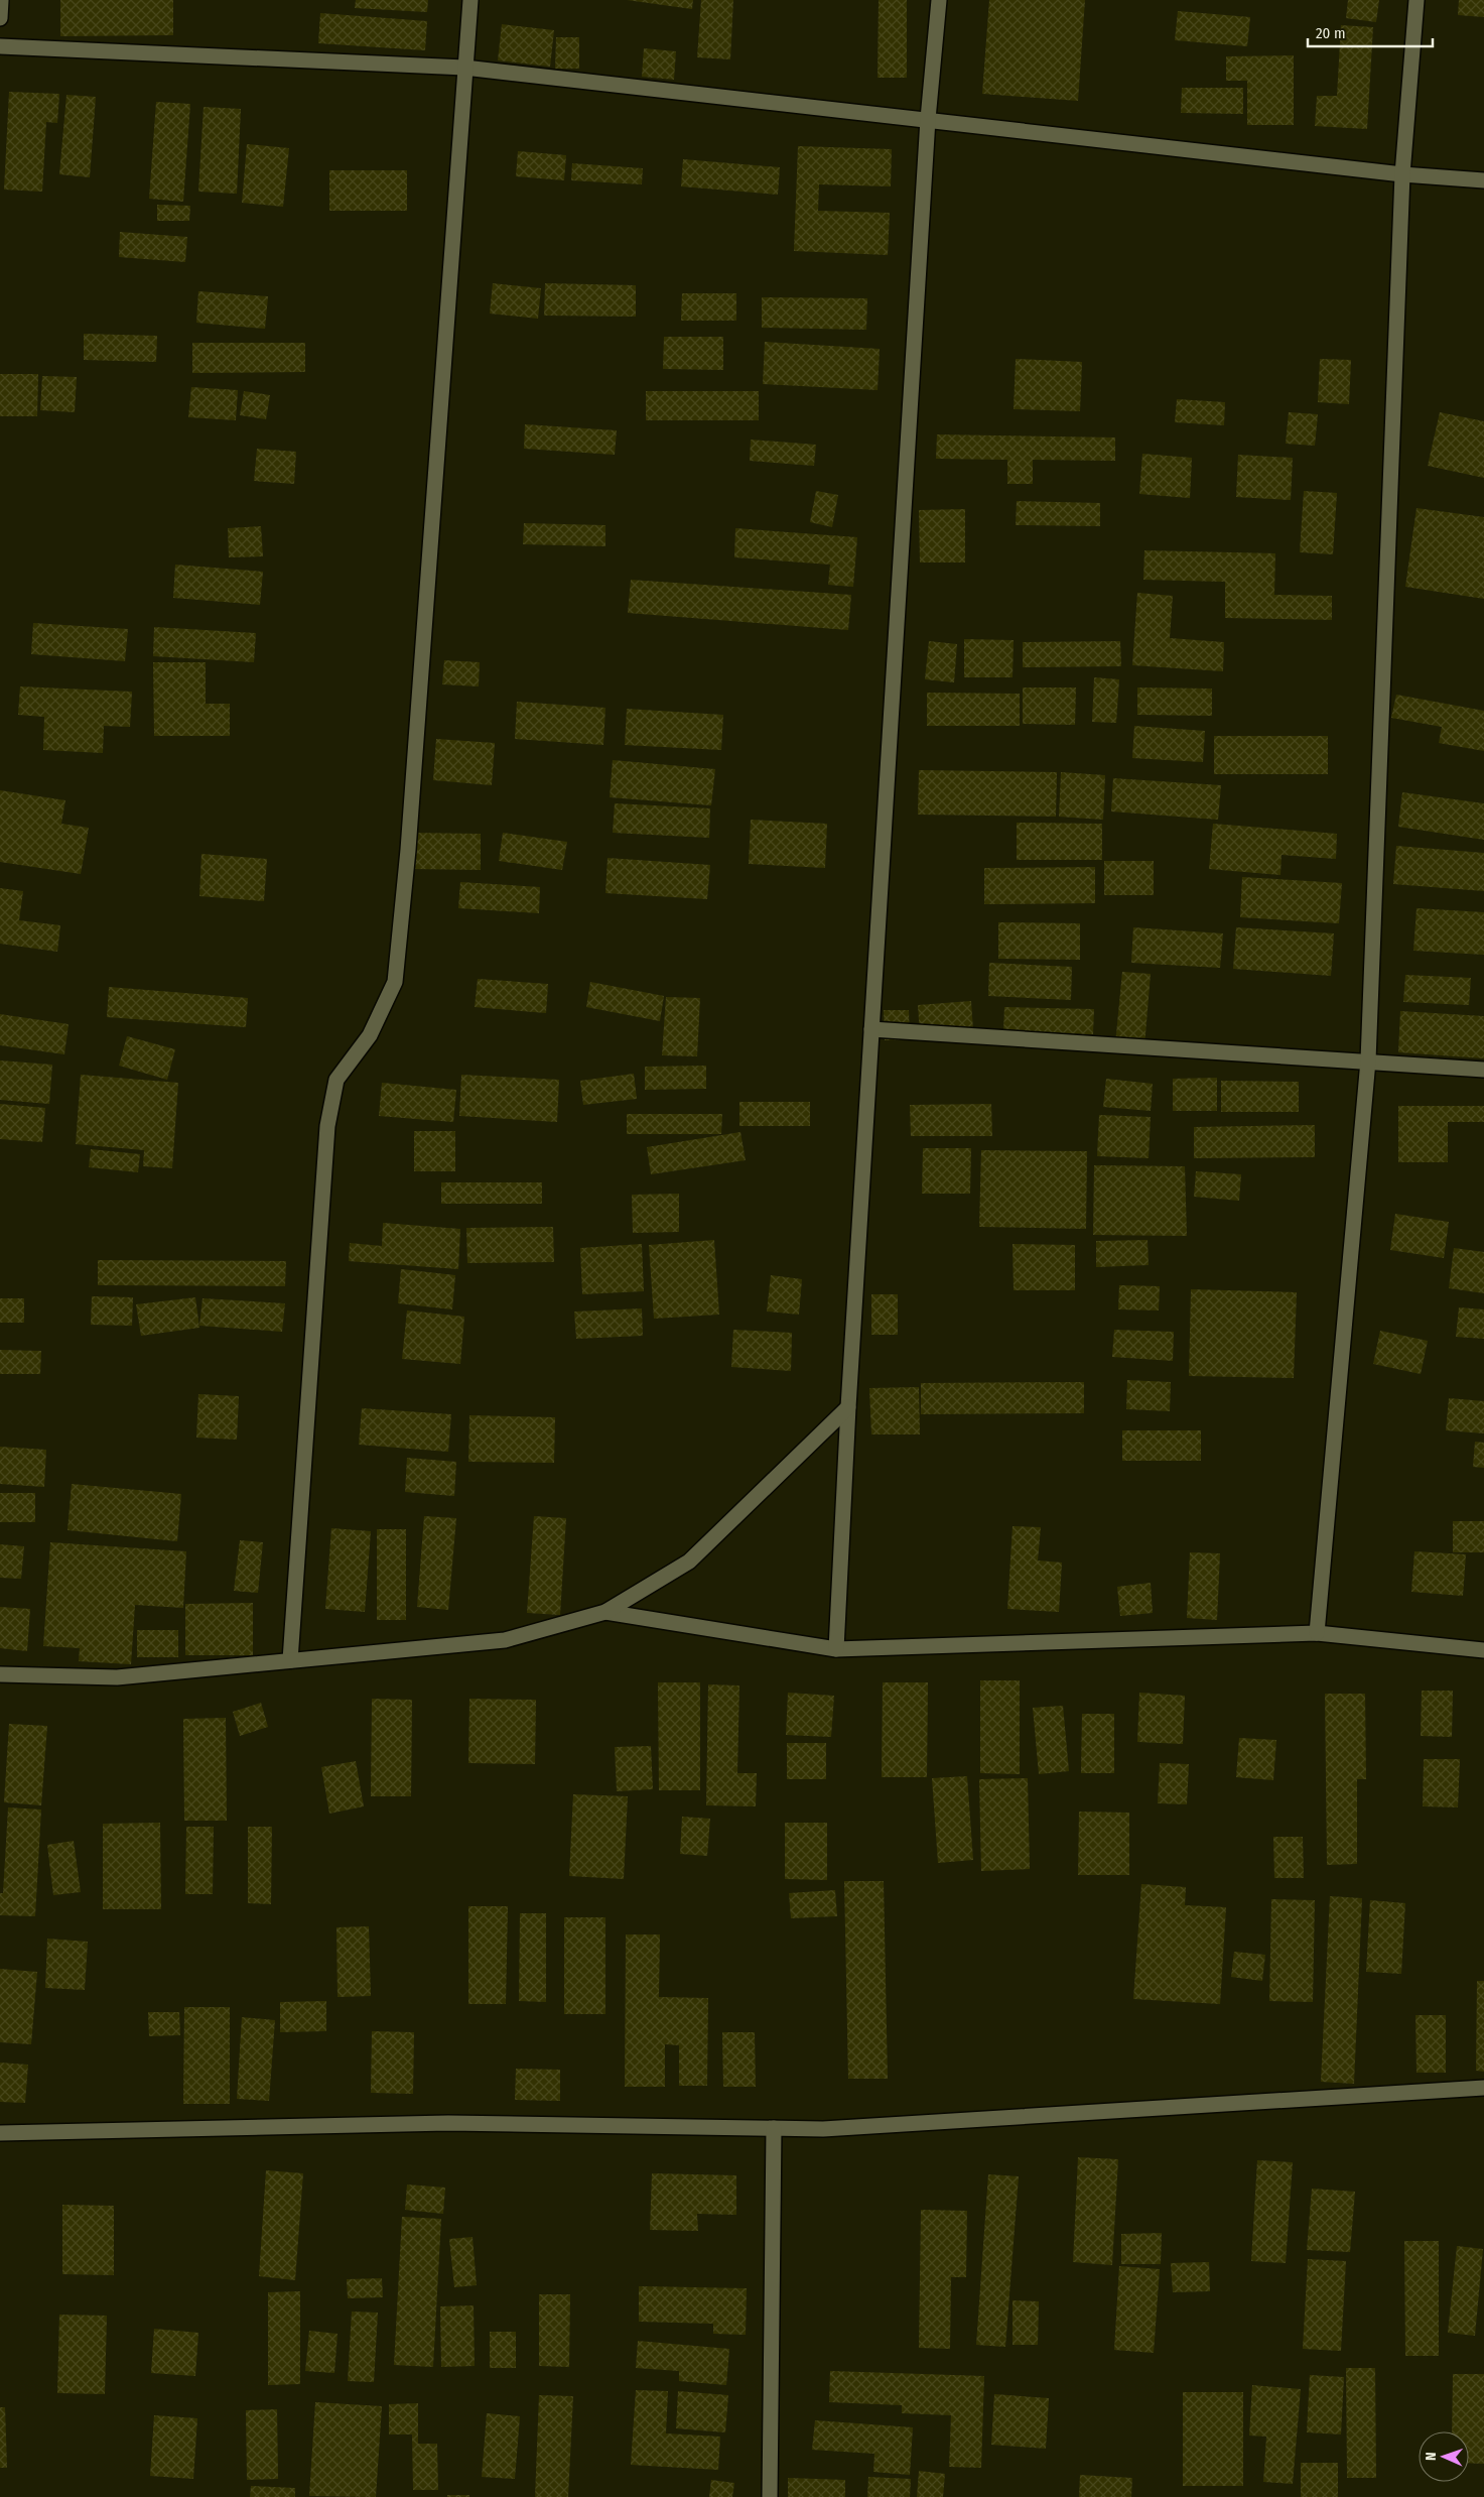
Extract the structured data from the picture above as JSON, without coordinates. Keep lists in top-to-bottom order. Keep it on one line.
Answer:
{"scale_bar":"20 m","north":"left"}
